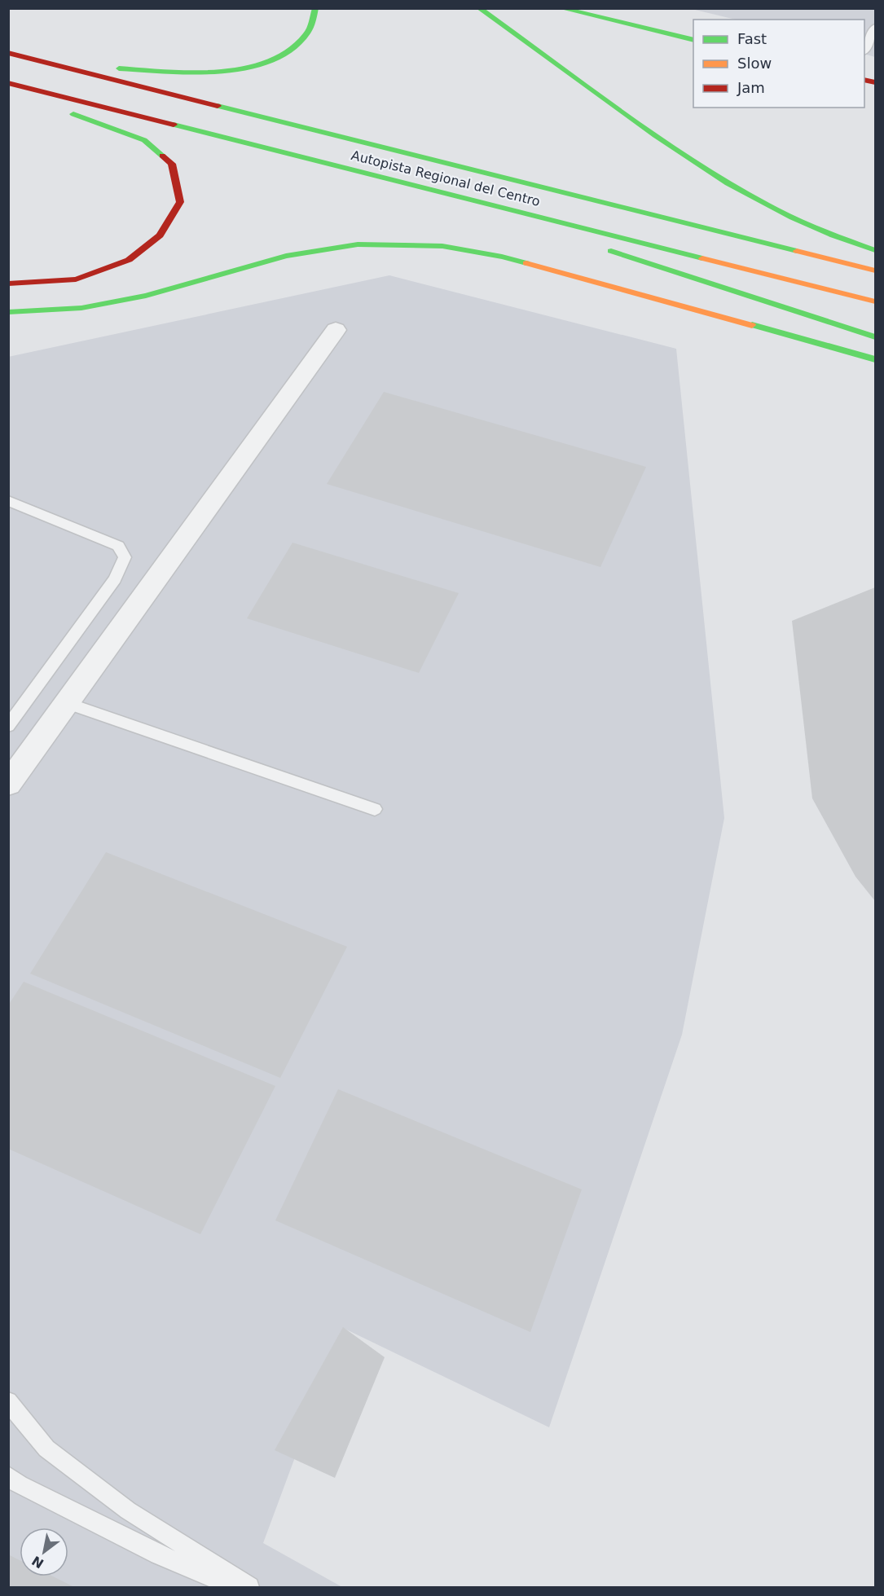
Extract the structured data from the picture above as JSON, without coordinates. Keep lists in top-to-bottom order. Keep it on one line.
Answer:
{"streets":{"main road":["Autopista Regional del Centro"]},"legend":["Fast","Slow","Jam"],"north":"bottom left"}
